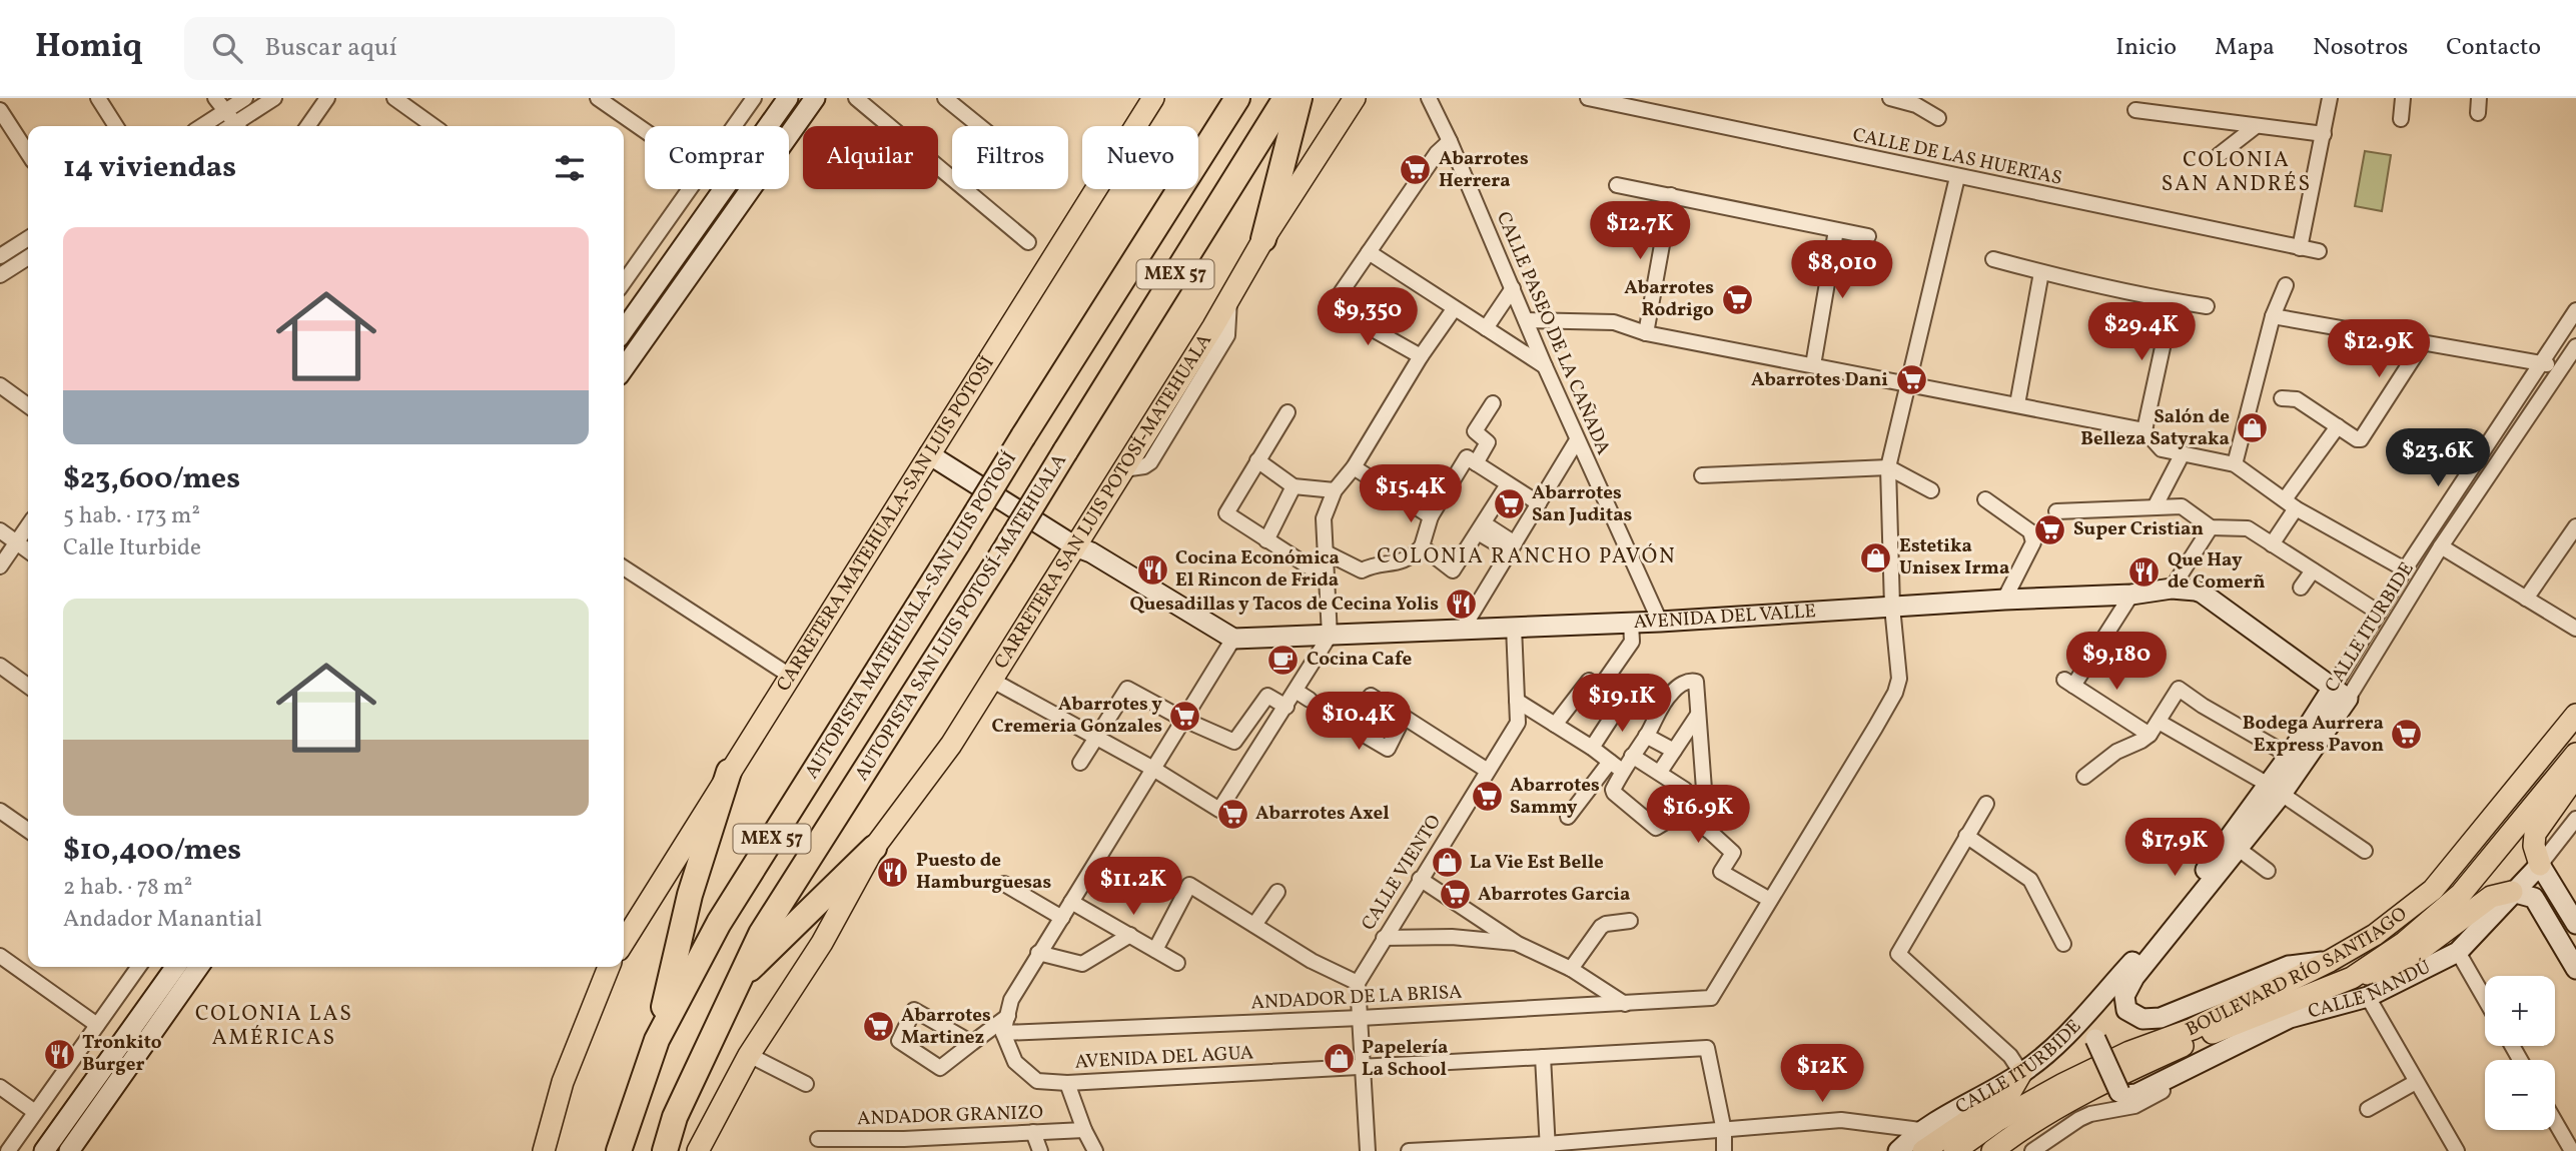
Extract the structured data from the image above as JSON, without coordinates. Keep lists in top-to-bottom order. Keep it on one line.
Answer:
{"streets":{"highway":["MEX 57","AUTOPISTA MATEHUALA-SAN LUIS POTOSÍ","AUTOPISTA SAN LUIS POTOSÍ-MATEHUALA"],"main road":["CARRETERA SAN LUIS POTOSÍ-MATEHUALA","CARRETERA MATEHUALA-SAN LUIS POTOSÍ","BOULEVARD RÍO SANTIAGO"],"street":["CALLE DE LAS HUERTAS","CALLE PASEO DE LA CAÑADA","AVENIDA DEL VALLE","CALLE ITURBIDE","CALLE VIENTO","CALLE ÑANDÚ","ANDADOR DE LA BRISA","AVENIDA DEL AGUA","ANDADOR GRANIZO"]},"crossings":[["CALLE PASEO DE LA CAÑADA","AVENIDA DEL VALLE"],["AVENIDA DEL VALLE","CALLE ITURBIDE"],["AVENIDA DEL VALLE","CALLE VIENTO"],["CALLE ITURBIDE","BOULEVARD RÍO SANTIAGO"],["CALLE ITURBIDE","CALLE ÑANDÚ"],["ANDADOR DE LA BRISA","AVENIDA DEL AGUA"]],"districts":["COLONIA SAN ANDRÉS","COLONIA RANCHO PAVÓN","COLONIA LAS AMÉRICAS"],"places":{"supermarket":["Abarrotes Herrera","Abarrotes Rodrigo","Abarrotes Dani","Abarrotes San Juditas","Super Cristian","Abarrotes y Cremeria Gonzales","Bodega Aurrera Express Pavon","Abarrotes Sammy","Abarrotes Axel","Abarrotes Garcia","Abarrotes Martinez"],"shop":["Salón de Belleza Satyraka","Estetika Unisex Irma","La Vie Est Belle","Papelería La School"],"restaurant":["Cocina Económica El Rincon de Frida","Que Hay de Comerñ","Quesadillas y Tacos de Cecina Yolis","Puesto de Hamburguesas","Tronkito Burger"],"cafe":["Cocina Cafe"]},"page":{"header":"Homiq","search":"Buscar aquí","nav":["Inicio","Mapa","Nosotros","Contacto"],"chip":["Comprar","Alquilar","Filtros","Nuevo"],"heading":"14 viviendas","price":["$12.7K","$8,010","$9,350","$29.4K","$12.9K","$23.6K","$15.4K","$9,180","$19.1K","$10.4K","$16.9K","$17.9K","$11.2K","$12K"],"list":[{"name":"$23,600/mes","note":"5 hab. · 173 m² · Calle Iturbide"},{"name":"$10,400/mes","note":"2 hab. · 78 m² · Andador Manantial"}],"map_buttons":["+","−"]}}
